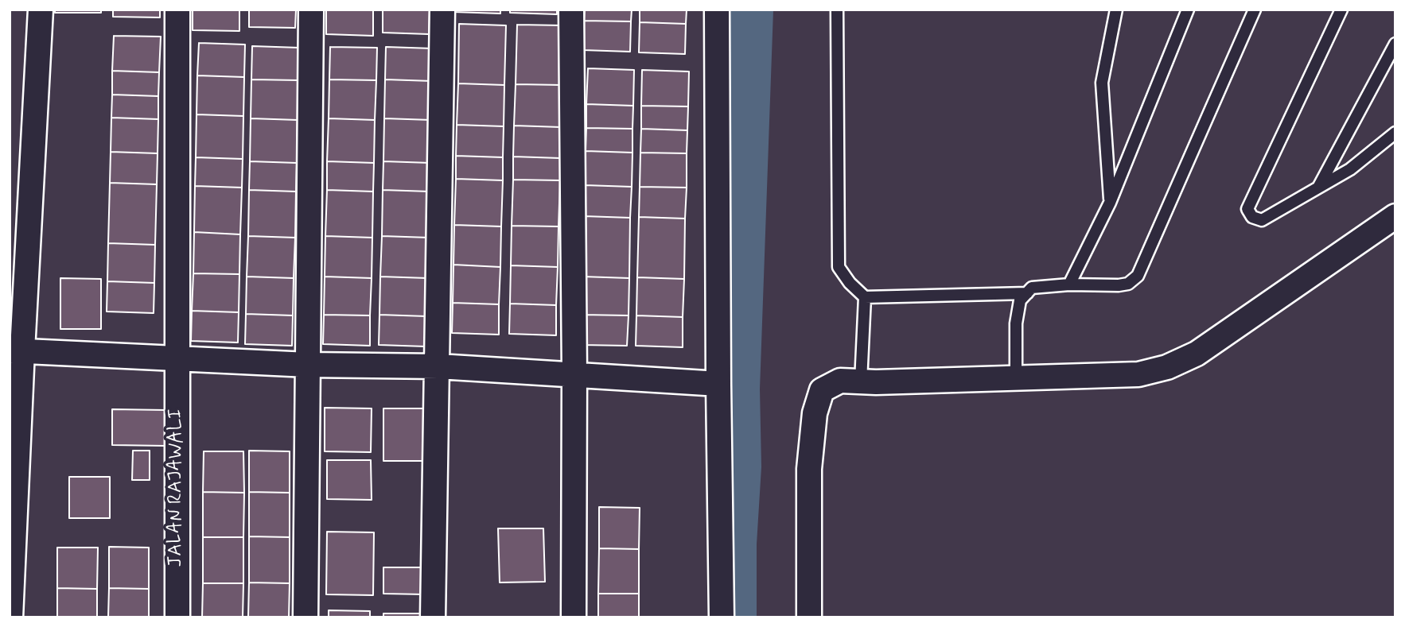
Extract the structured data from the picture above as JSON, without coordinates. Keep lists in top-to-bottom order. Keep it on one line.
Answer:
{"streets":{"street":["JALAN RAJAWALI"]}}
